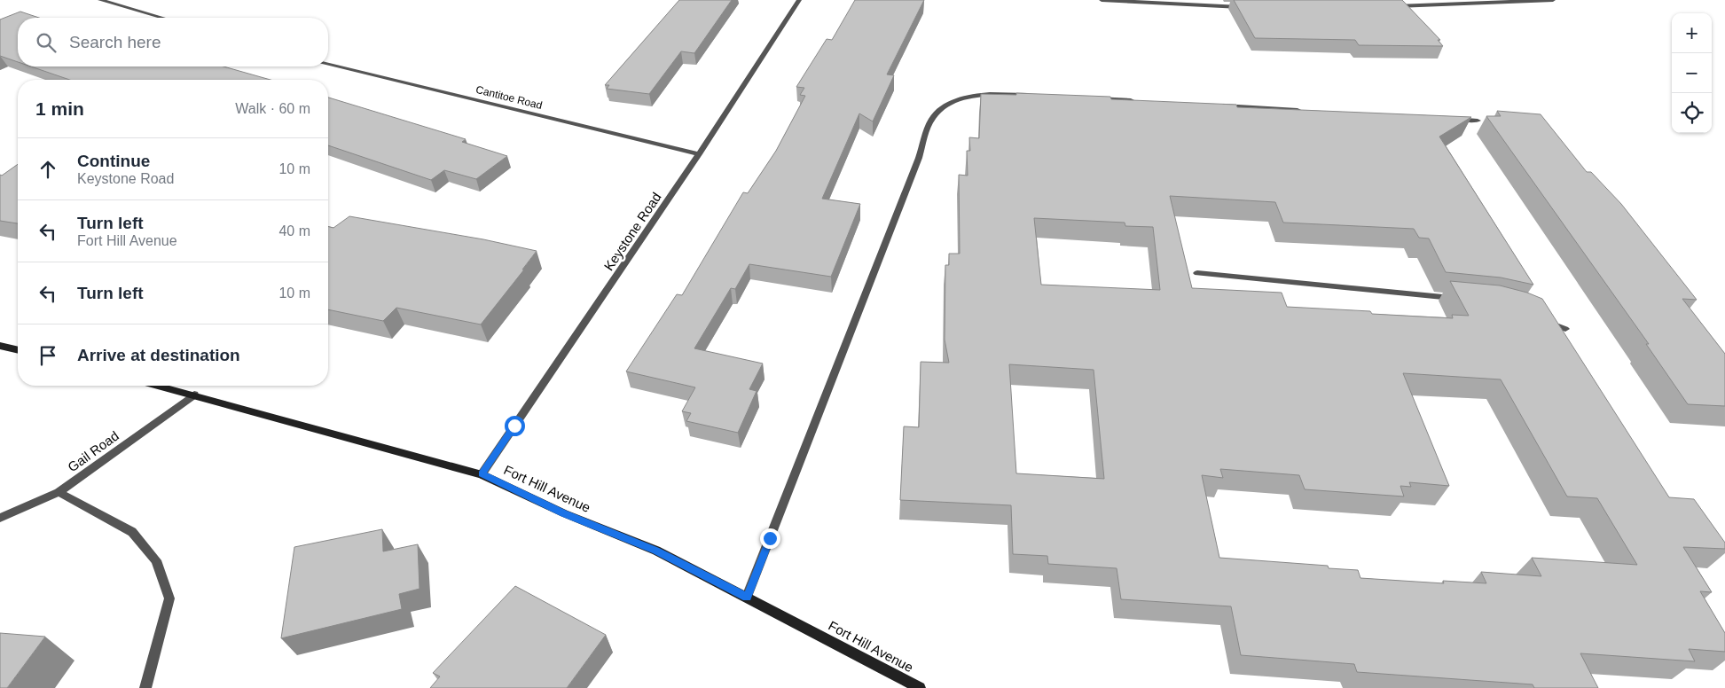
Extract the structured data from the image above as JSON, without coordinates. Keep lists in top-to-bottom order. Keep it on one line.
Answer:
{"streets":{"main road":["Fort Hill Avenue"],"street":["Cantitoe Road","Keystone Road","Gail Road"]},"crossings":[["Cantitoe Road","Keystone Road"],["Keystone Road","Fort Hill Avenue"],["Gail Road","Fort Hill Avenue"]],"page":{"map_buttons":["+","−"],"search":"Search here","heading":["1 min","Walk · 60 m"],"list":[["Continue","Keystone Road","10 m"],["Turn left","Fort Hill Avenue","40 m"],["Turn left","10 m"],"Arrive at destination"]}}
